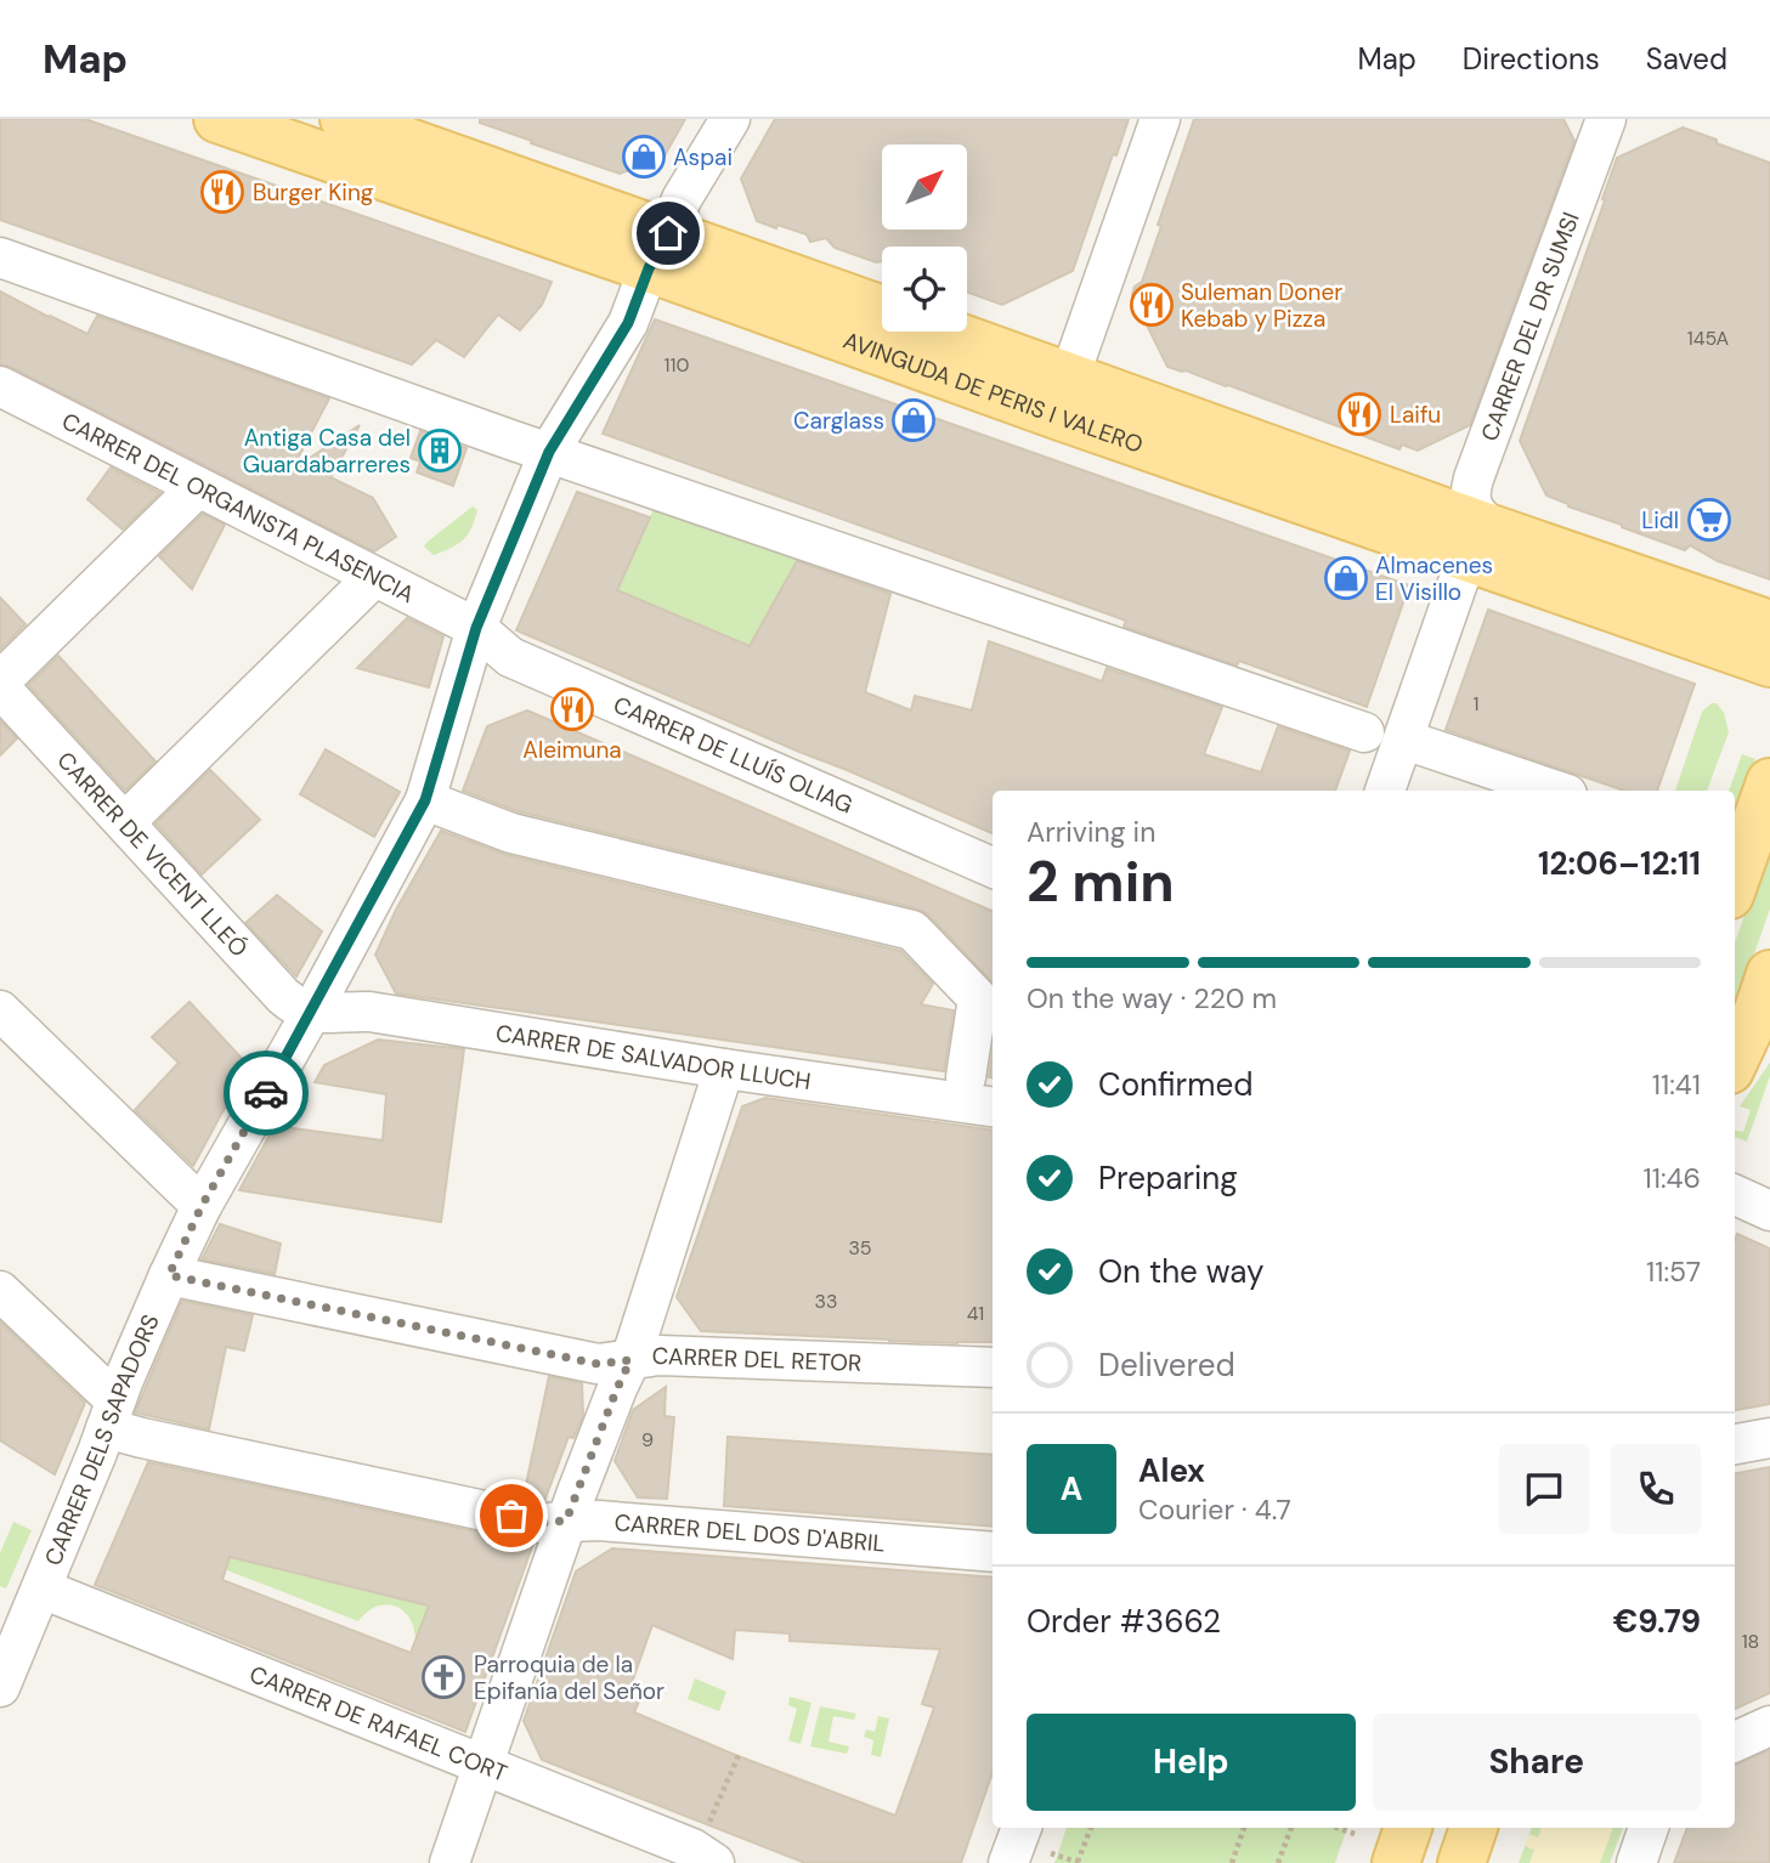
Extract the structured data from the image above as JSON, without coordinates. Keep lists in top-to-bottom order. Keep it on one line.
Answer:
{"streets":{"main road":["AVINGUDA DE PERIS I VALERO"],"street":["CARRER DEL DR SUMSI","CARRER DEL ORGANISTA PLASENCIA","CARRER DE LLUÍS OLIAG","CARRER DE VICENT LLEÓ","CARRER DE SALVADOR LLUCH","CARRER DEL RETOR","CARRER DELS SAPADORS","CARRER DEL DOS D'ABRIL","CARRER DE RAFAEL CORT"]},"crossings":[["CARRER DEL DR SUMSI","AVINGUDA DE PERIS I VALERO"],["AVINGUDA DE PERIS I VALERO","CARRER DELS SAPADORS"],["CARRER DEL ORGANISTA PLASENCIA","CARRER DE LLUÍS OLIAG"],["CARRER DEL ORGANISTA PLASENCIA","CARRER DELS SAPADORS"],["CARRER DE LLUÍS OLIAG","CARRER DELS SAPADORS"],["CARRER DE VICENT LLEÓ","CARRER DE SALVADOR LLUCH"],["CARRER DE VICENT LLEÓ","CARRER DELS SAPADORS"],["CARRER DE SALVADOR LLUCH","CARRER DELS SAPADORS"],["CARRER DEL RETOR","CARRER DELS SAPADORS"],["CARRER DELS SAPADORS","CARRER DEL DOS D'ABRIL"],["CARRER DELS SAPADORS","CARRER DE RAFAEL CORT"]],"places":{"shop":["Aspai","Carglass","Almacenes El Visillo"],"restaurant":["Burger King","Suleman Doner Kebab y Pizza","Laifu","Aleimuna"],"building":["Antiga Casa del Guardabarreres"],"supermarket":["Lidl"],"church":["Parroquia de la Epifanía del Señor"]},"house_numbers":["145A","110","1","35","33","41","9","18"],"north":"top right","page":{"header":"Map","nav":["Map","Directions","Saved"],"heading":["2 min","Arriving in","12:06–12:11"],"panel":["Alex","Courier · 4.7","Order #3662","€9.79"],"bar":"On the way · 220 m","list":[["Confirmed","11:41"],["Preparing","11:46"],["On the way","11:57"],"Delivered"],"round":"A","buttons":["Help","Share"]}}
